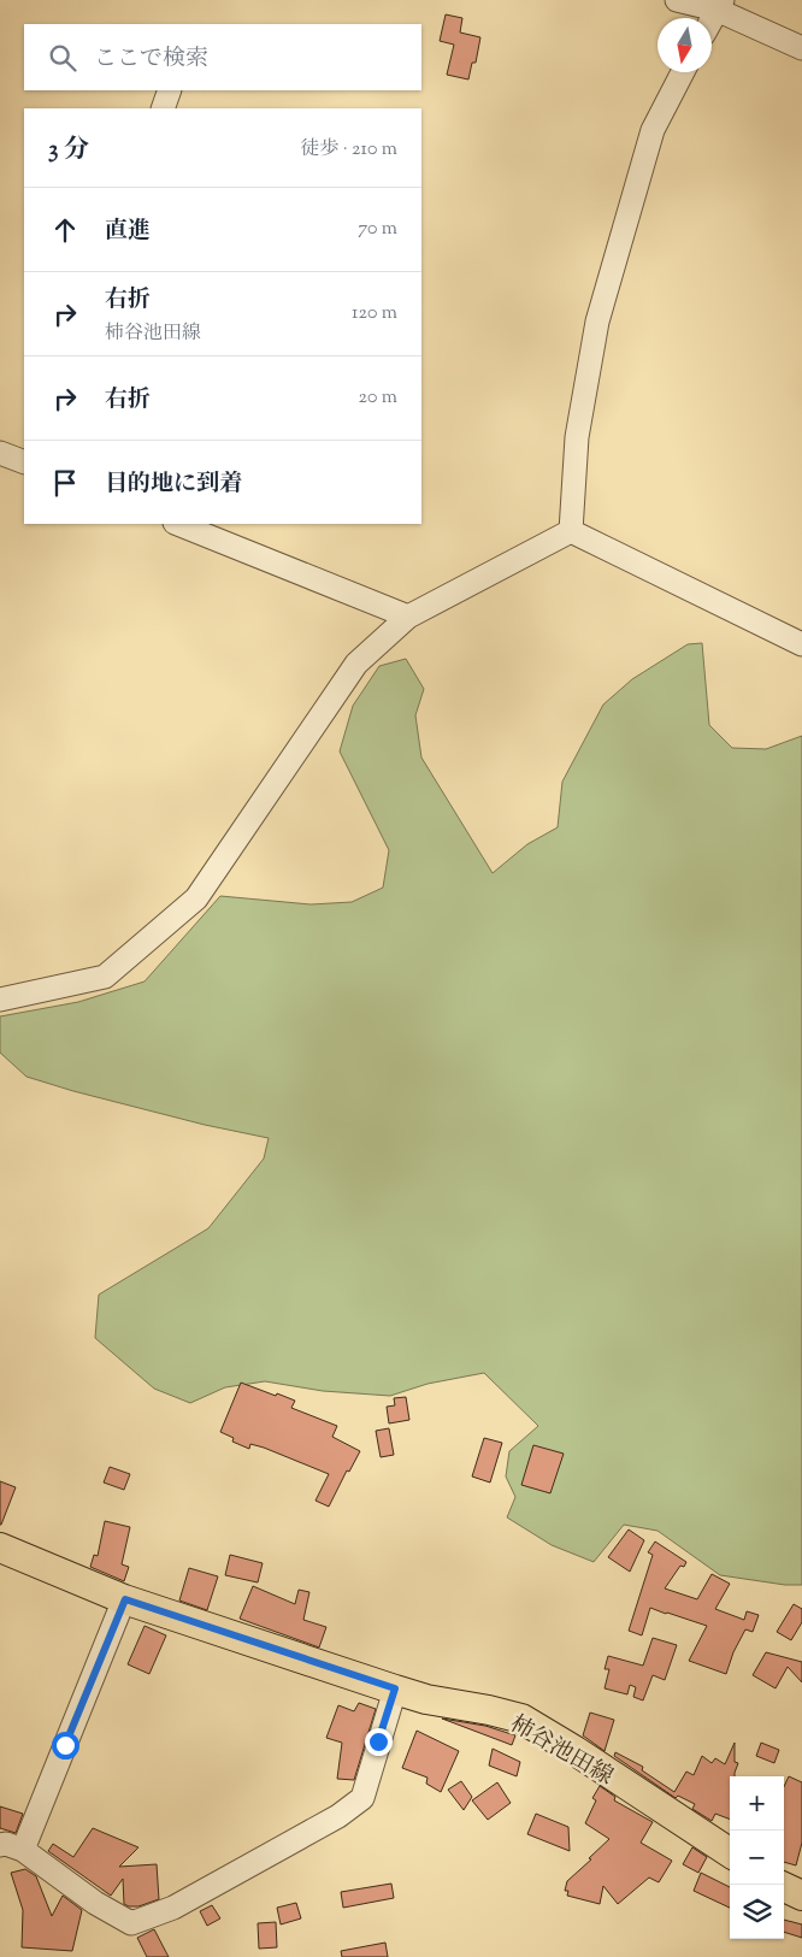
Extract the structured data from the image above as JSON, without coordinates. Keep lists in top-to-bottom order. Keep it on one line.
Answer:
{"streets":{"main road":["柿谷池田線"]},"north":"bottom","page":{"search":"ここで検索","heading":["3 分","徒歩 · 210 m"],"list":[["直進","70 m"],["右折","柿谷池田線","120 m"],["右折","20 m"],"目的地に到着"],"map_buttons":["+","−"]}}
